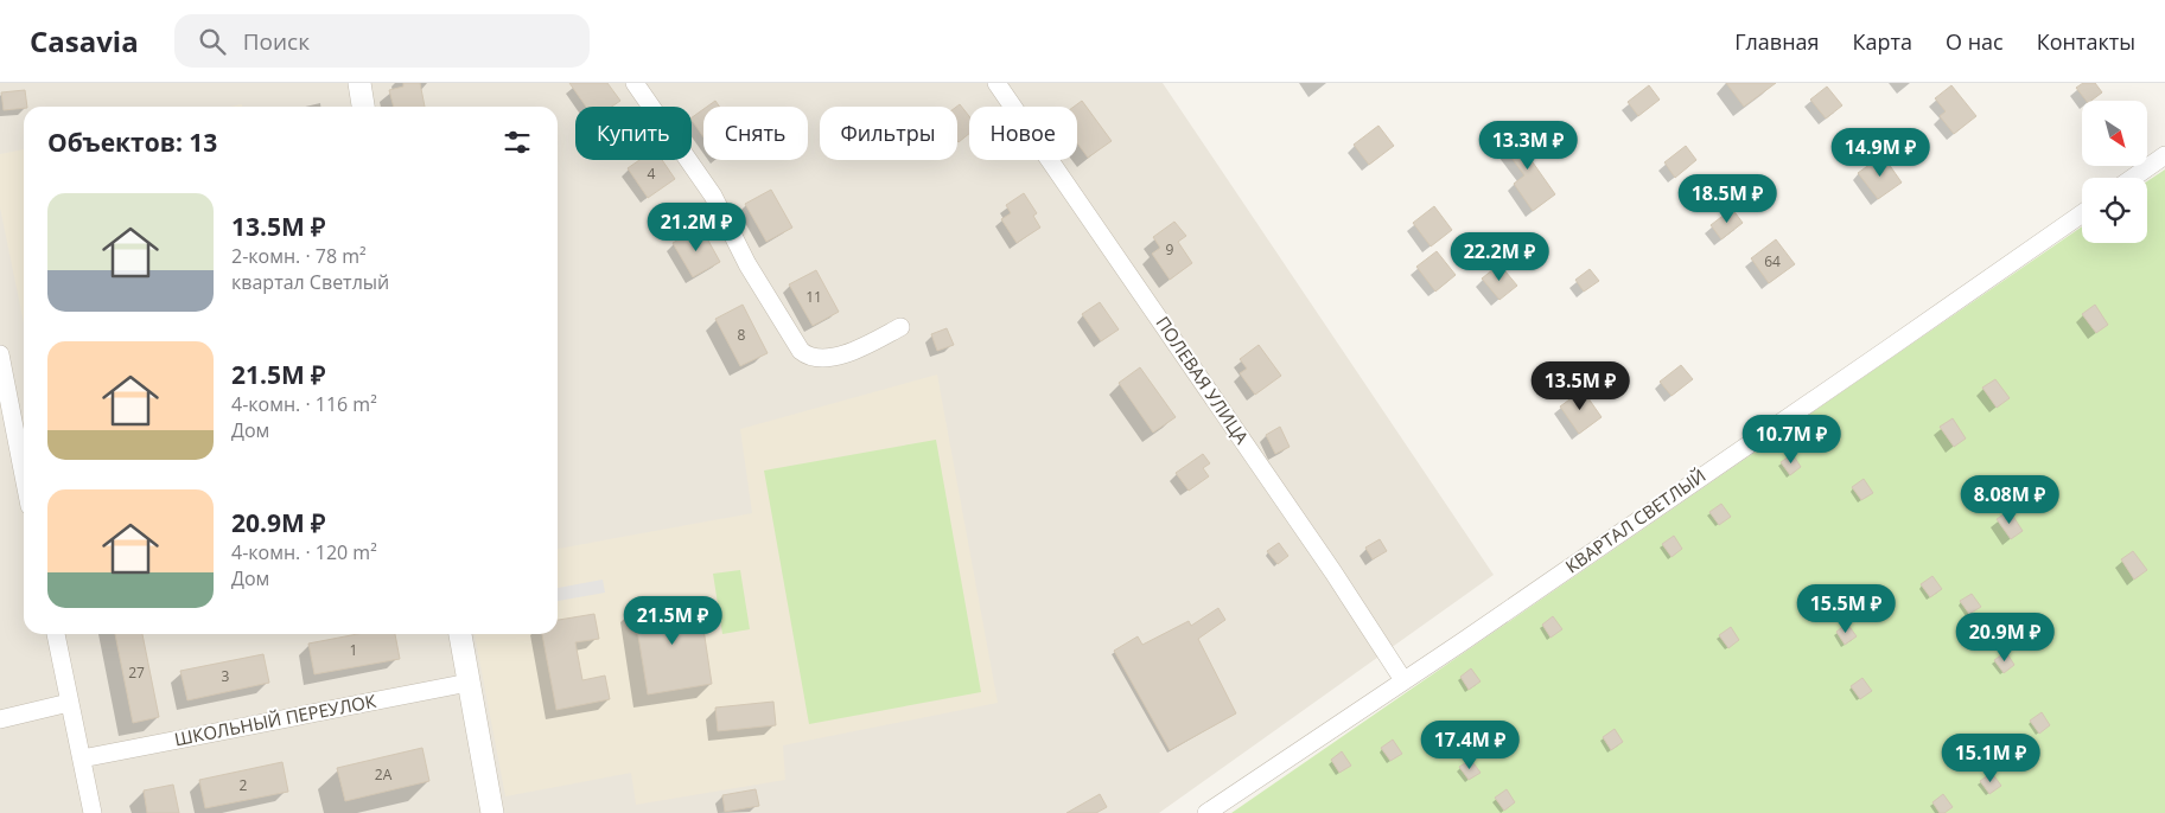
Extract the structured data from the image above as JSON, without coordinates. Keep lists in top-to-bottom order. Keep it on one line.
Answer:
{"streets":{"street":["ПОЛЕВАЯ УЛИЦА","КВАРТАЛ СВЕТЛЫЙ","ШКОЛЬНЫЙ ПЕРЕУЛОК"]},"crossings":[["ПОЛЕВАЯ УЛИЦА","КВАРТАЛ СВЕТЛЫЙ"]],"house_numbers":["4","9","64","11","8","1","27","3","2А","2"],"north":"bottom right","page":{"header":"Casavia","search":"Поиск","nav":["Главная","Карта","О нас","Контакты"],"chip":["Купить","Снять","Фильтры","Новое"],"heading":"Объектов: 13","price":["13.3M ₽","14.9M ₽","18.5M ₽","21.2M ₽","22.2M ₽","13.5M ₽","10.7M ₽","8.08M ₽","15.5M ₽","21.5M ₽","20.9M ₽","17.4M ₽","15.1M ₽"],"list":[{"name":"13.5M ₽","note":"2-комн. · 78 m² · квартал Светлый"},{"name":"21.5M ₽","note":"4-комн. · 116 m² · Дом"},{"name":"20.9M ₽","note":"4-комн. · 120 m² · Дом"}]}}
